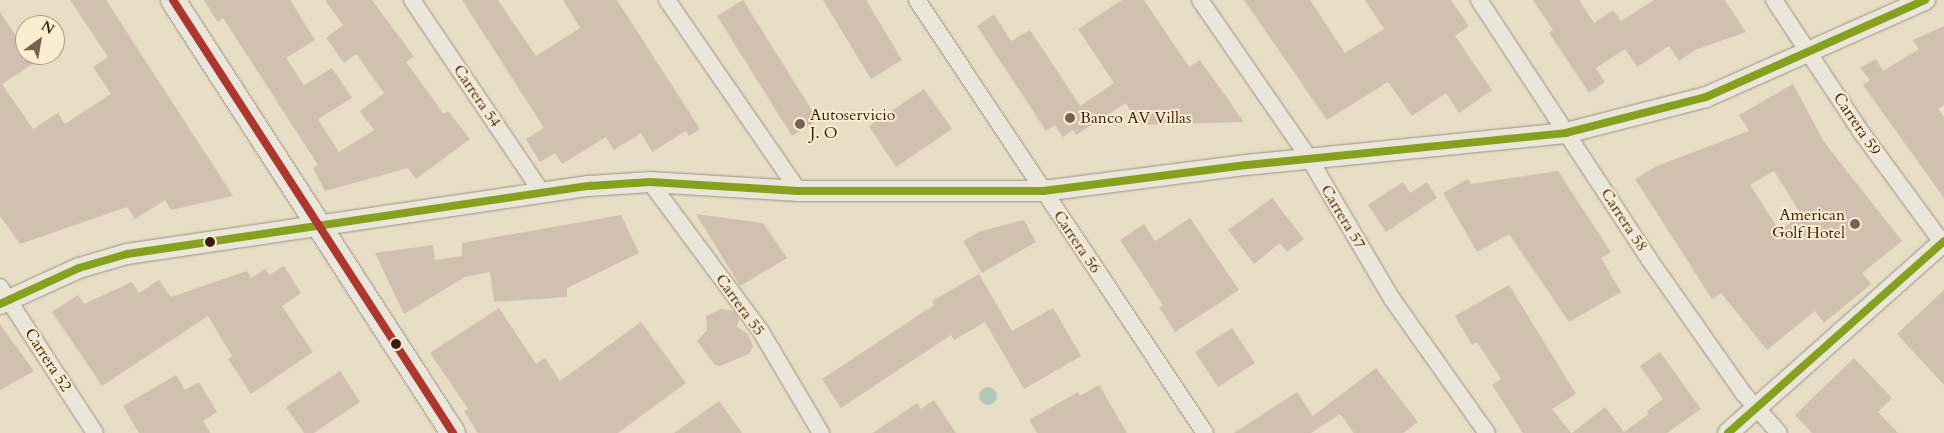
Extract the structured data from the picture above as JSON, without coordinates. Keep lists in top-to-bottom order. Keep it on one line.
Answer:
{"streets":{"street":["Carrera 54","Carrera 59","Carrera 57","Carrera 58","Carrera 56","Carrera 55","Carrera 52"]},"places":["Banco AV Villas","Autoservicio J. O","American Golf Hotel"],"north":"top right"}
